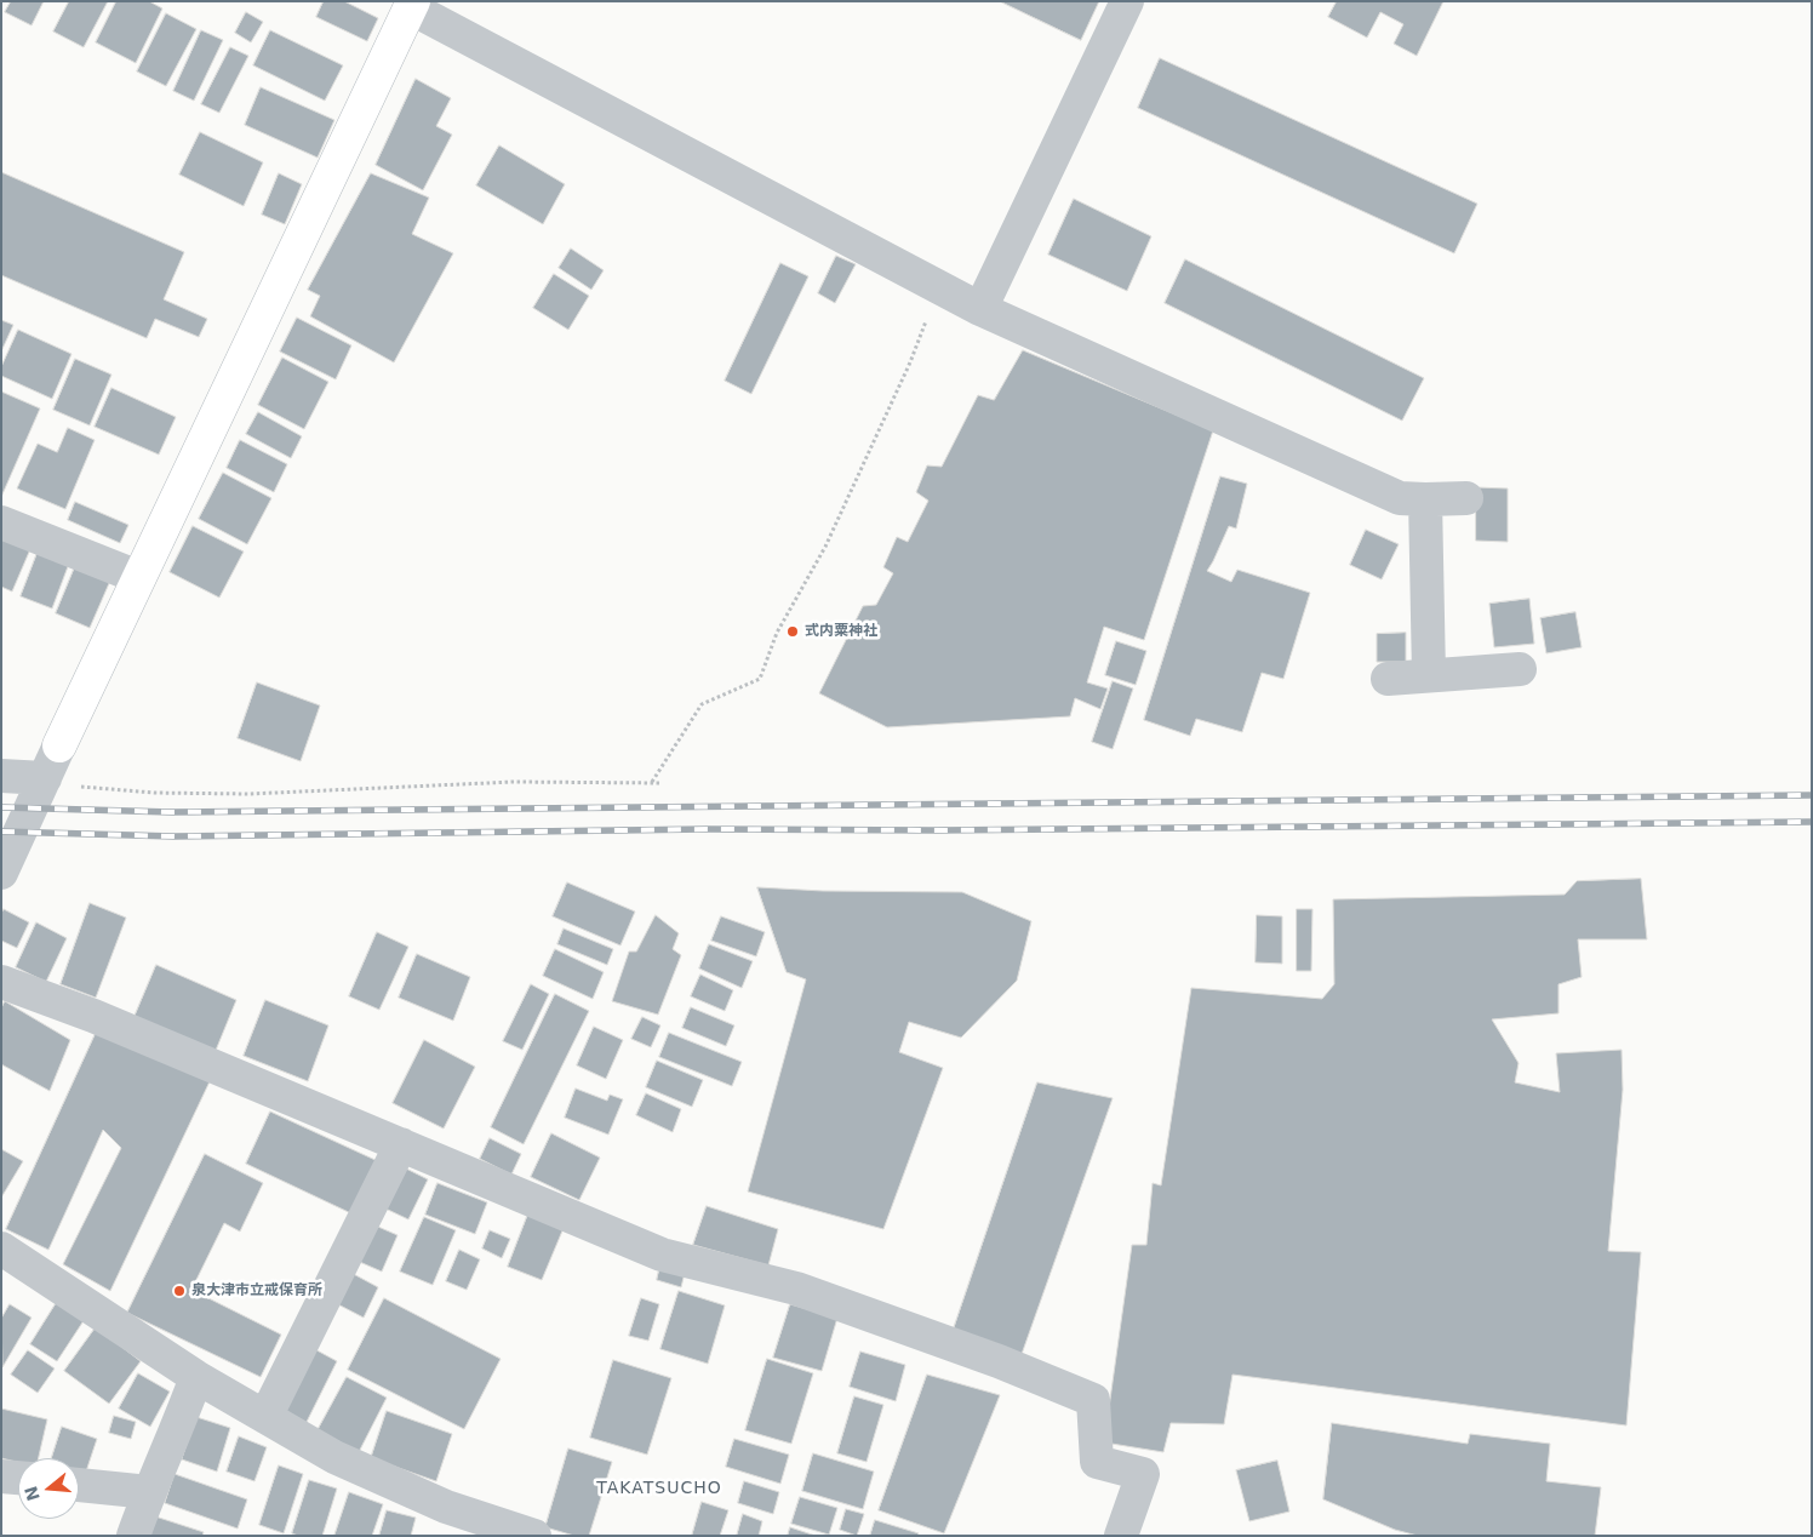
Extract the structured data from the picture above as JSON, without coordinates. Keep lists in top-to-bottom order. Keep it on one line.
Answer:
{"districts":["TAKATSUCHO"],"places":["式内粟神社","泉大津市立戒保育所"],"north":"left"}
